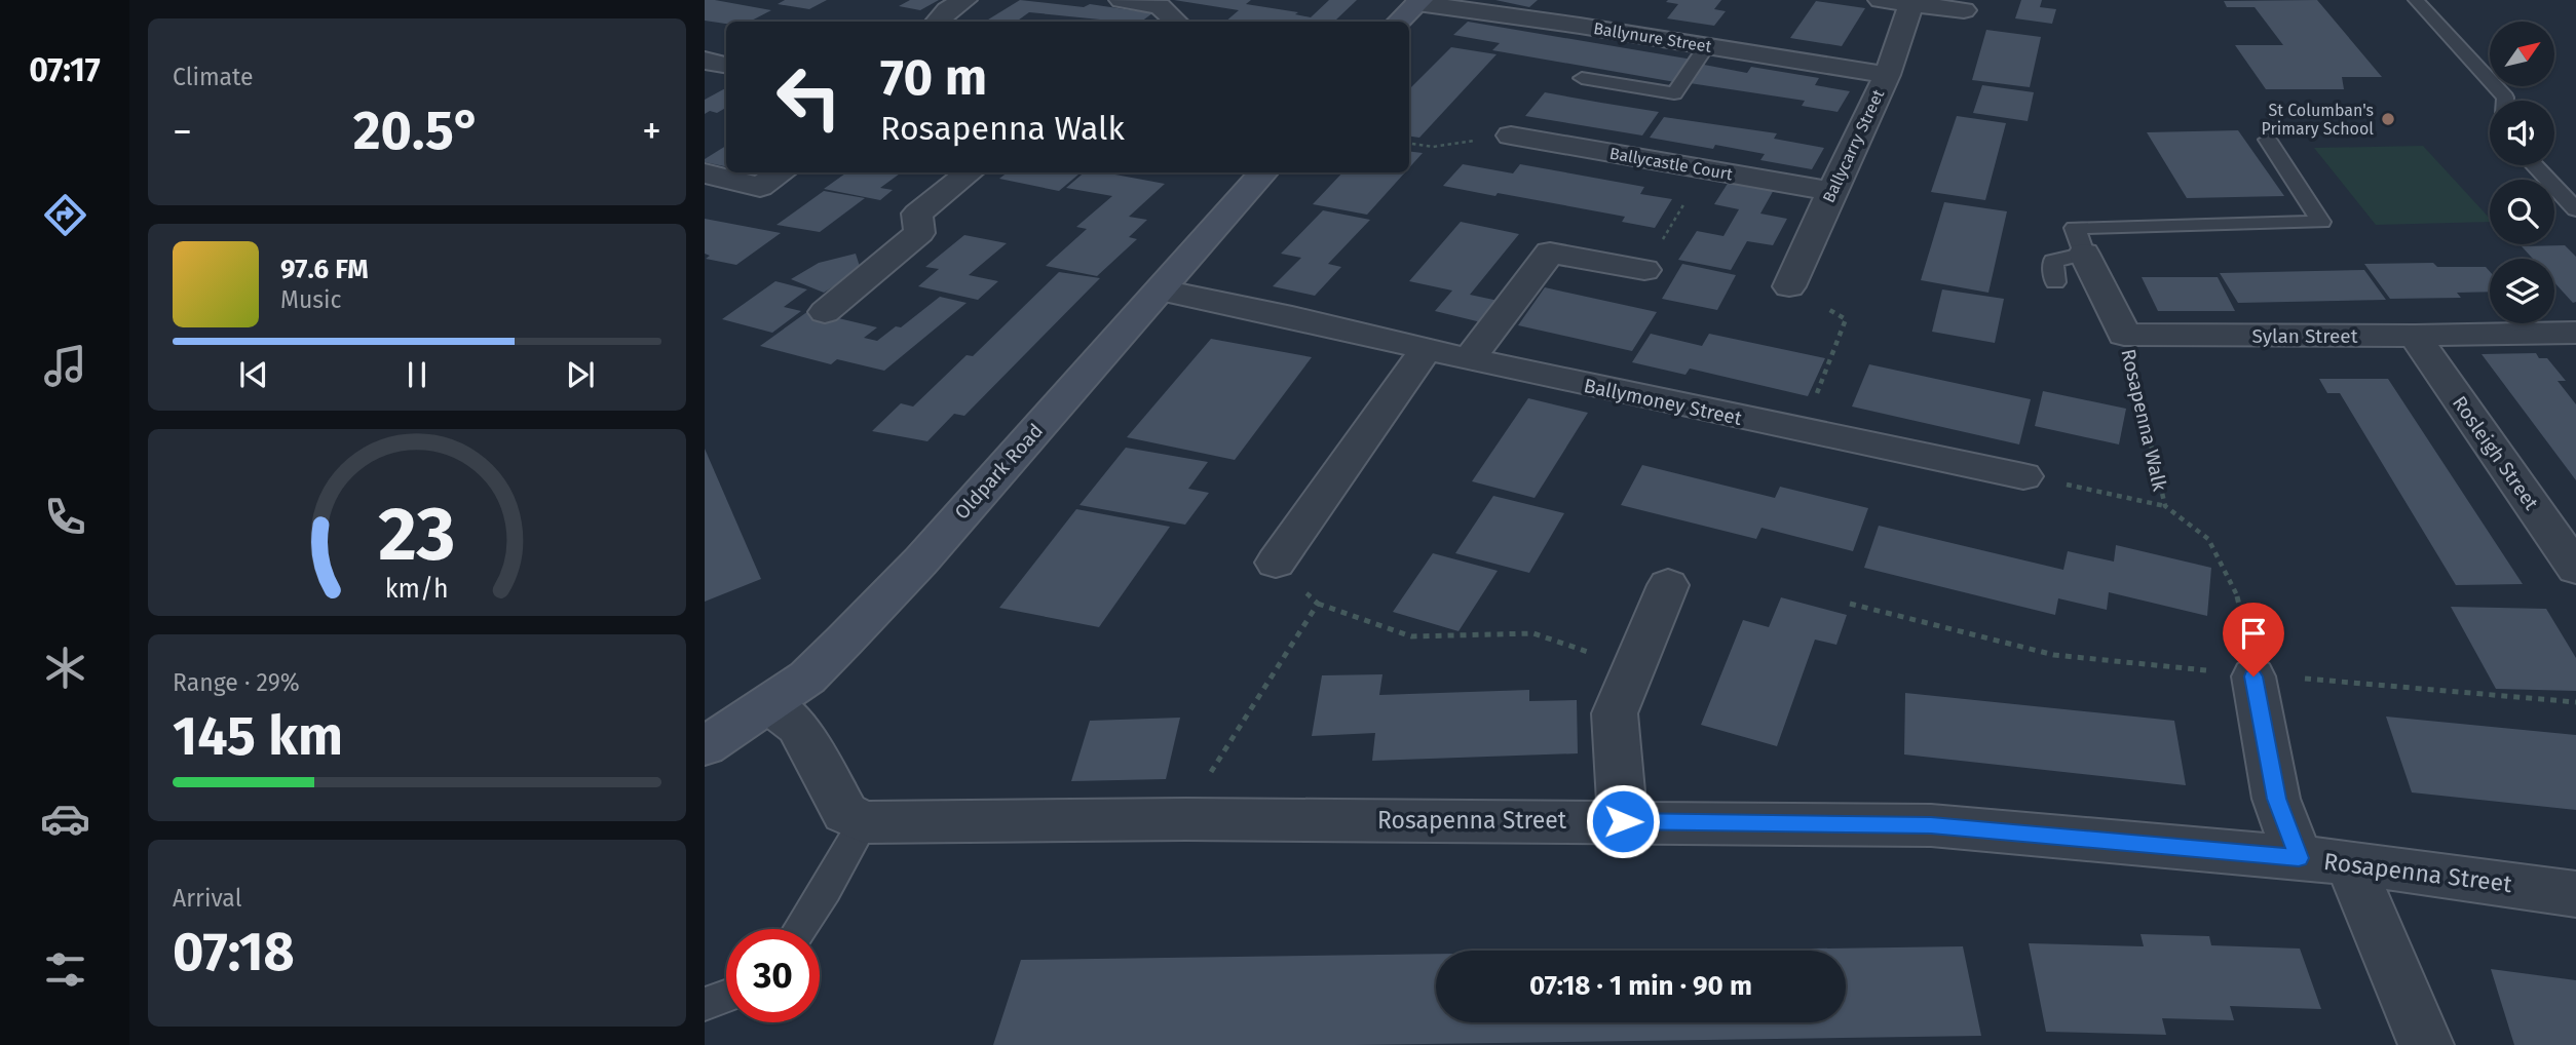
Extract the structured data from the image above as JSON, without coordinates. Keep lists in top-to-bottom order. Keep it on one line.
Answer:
{"streets":{"main road":["Oldpark Road"],"street":["Ballynure Street","Ballycarry Street","Ballycastle Court","Sylan Street","Ballymoney Street","Rosleigh Street","Rosapenna Street"],"path":["Rosapenna Walk"]},"crossings":[["Ballynure Street","Ballycarry Street"],["Ballycarry Street","Ballycastle Court"],["Sylan Street","Rosapenna Walk"],["Sylan Street","Rosleigh Street"],["Ballymoney Street","Oldpark Road"]],"places":["St Columban's Primary School"],"north":"top right","page":{"tabs":"07:17","tile":["Climate",["Range · 29%","145 km"],["Arrival","07:18"]],"turn":["70 m","Rosapenna Walk"],"heat":["−","20.5°","+"],"song":["97.6 FM","Music"],"limit":"30","trip":"07:18 · 1 min · 90 m","gauge":["23","km/h"]}}
